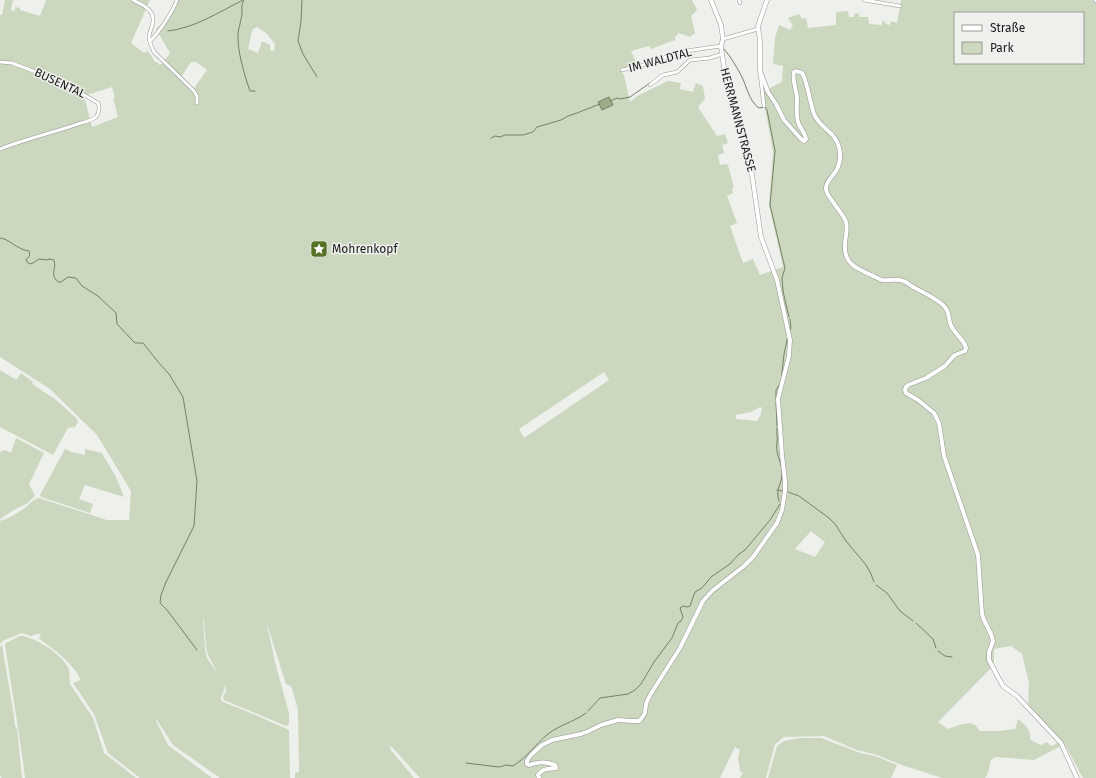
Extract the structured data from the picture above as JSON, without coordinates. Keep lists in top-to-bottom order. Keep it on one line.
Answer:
{"streets":{"street":["IM WALDTAL","BUSENTAL","HERRMANNSTRASSE"]},"crossings":[["IM WALDTAL","HERRMANNSTRASSE"]],"places":{"place":["Mohrenkopf"]},"legend":["Straße","Park"]}
